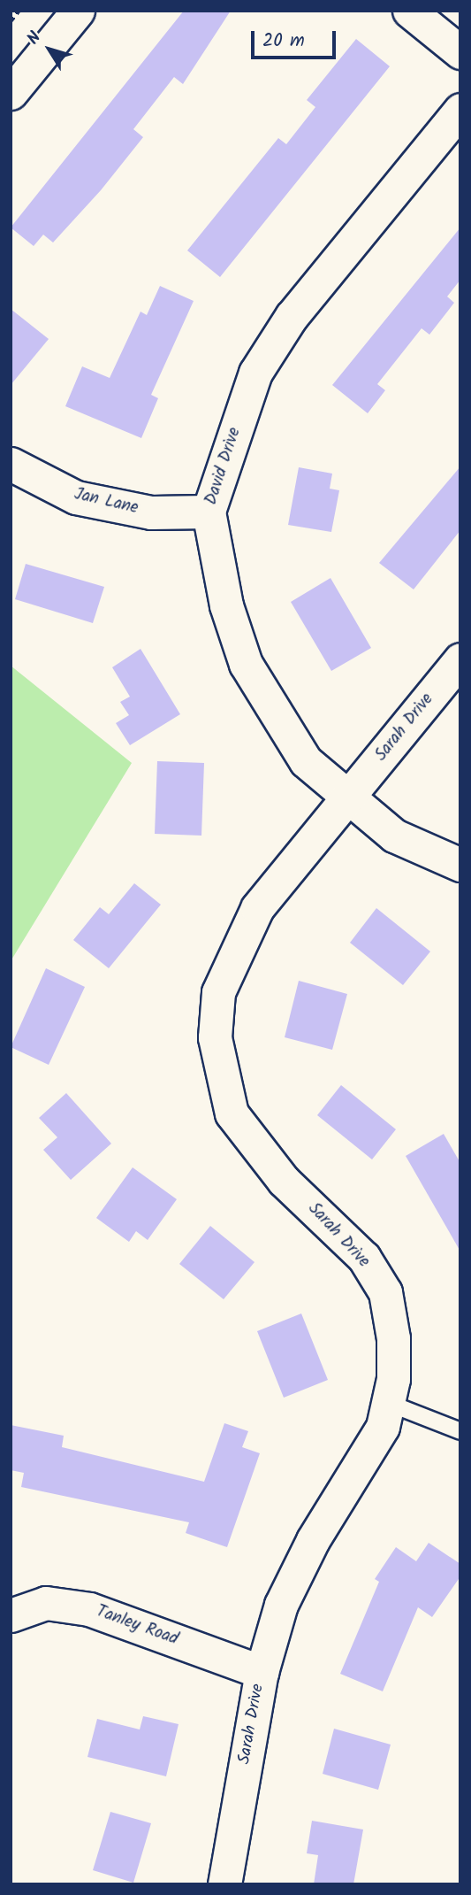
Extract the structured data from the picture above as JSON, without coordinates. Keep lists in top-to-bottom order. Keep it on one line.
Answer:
{"streets":{"street":["David Drive","Jan Lane","Sarah Drive","Tanley Road"]},"crossings":[["David Drive","Jan Lane"],["David Drive","Sarah Drive"],["Sarah Drive","Tanley Road"]],"scale_bar":"20 m","north":"top left"}
